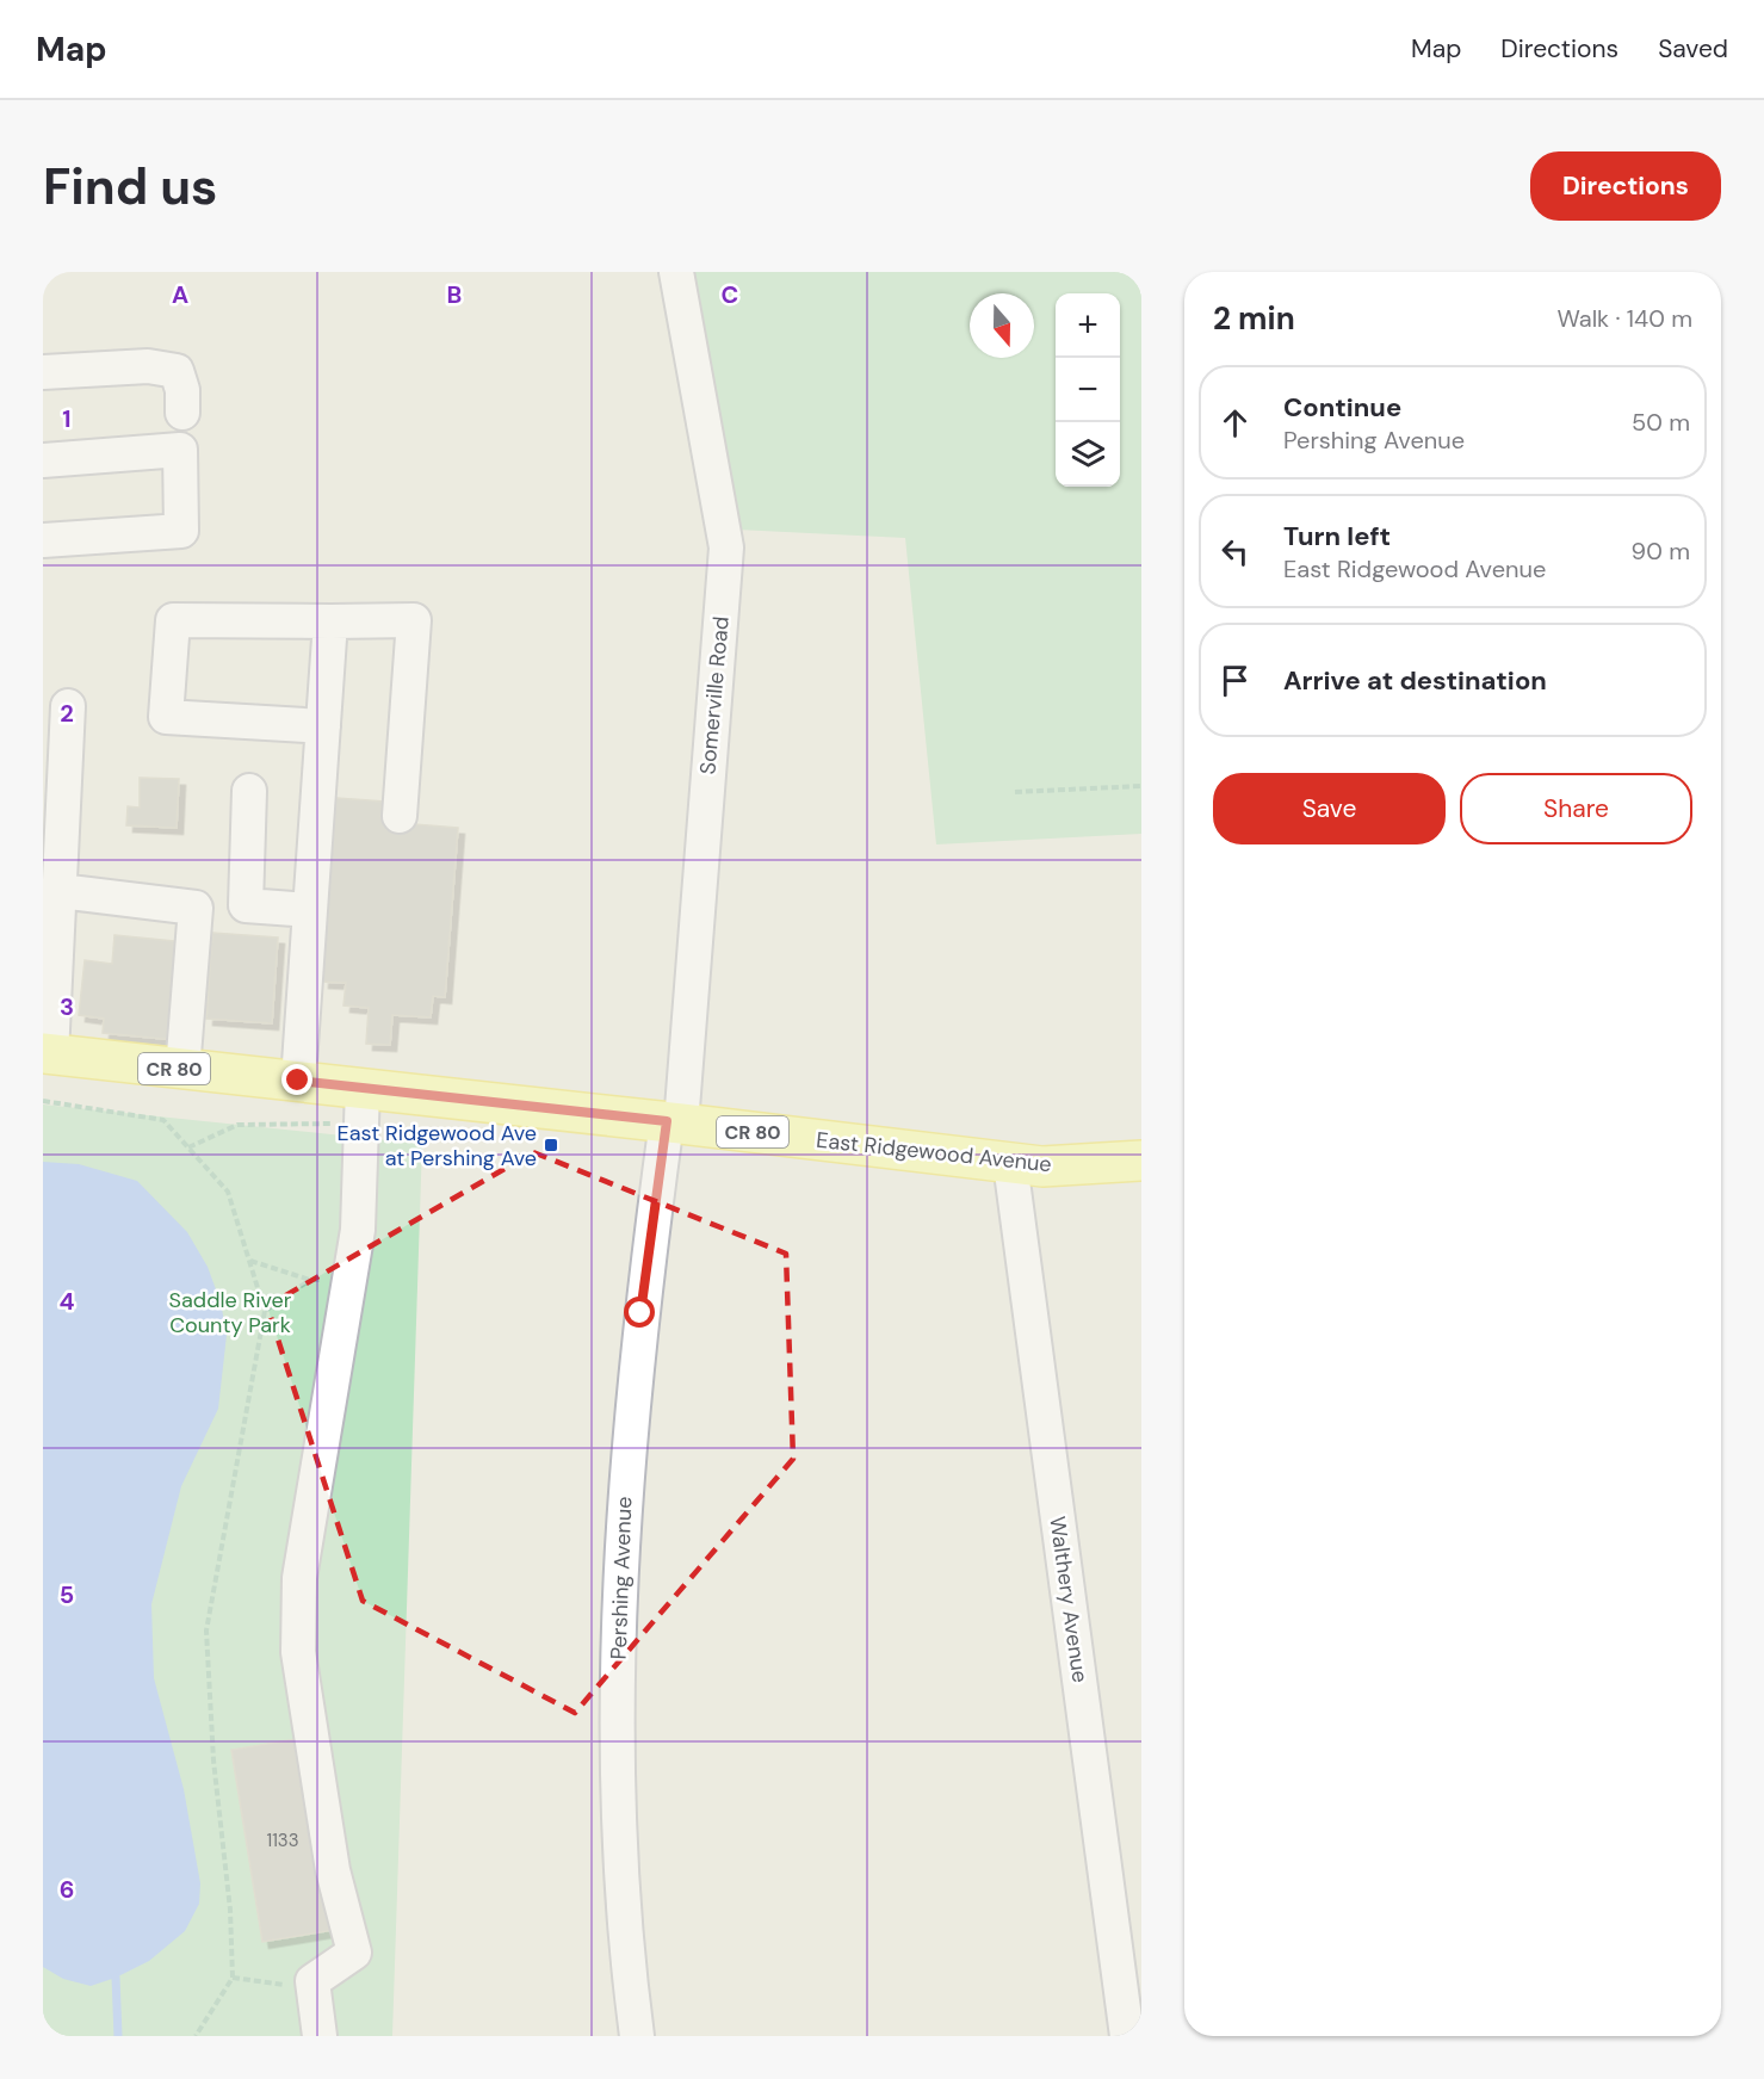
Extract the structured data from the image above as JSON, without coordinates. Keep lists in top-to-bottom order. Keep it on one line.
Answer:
{"streets":{"main road":["CR 80","East Ridgewood Avenue"],"street":["Somerville Road","Pershing Avenue","Walthery Avenue"]},"crossings":[["Somerville Road","East Ridgewood Avenue"],["Somerville Road","Pershing Avenue"],["East Ridgewood Avenue","Pershing Avenue"],["East Ridgewood Avenue","Walthery Avenue"]],"parks":["Saddle River County Park"],"places":{"transit":["East Ridgewood Ave at Pershing Ave"]},"house_numbers":["1133"],"north":"bottom","page":{"header":"Map","nav":["Map","Directions","Saved"],"buttons":["Directions",["Save","Share"]],"title":"Find us","heading":["2 min","Walk · 140 m"],"map_buttons":["+","−"],"list":[["Continue","Pershing Avenue","50 m"],["Turn left","East Ridgewood Avenue","90 m"],"Arrive at destination"]},"grid":{"columns":["A","B","C"],"rows":["1","2","3","4","5","6"]}}
